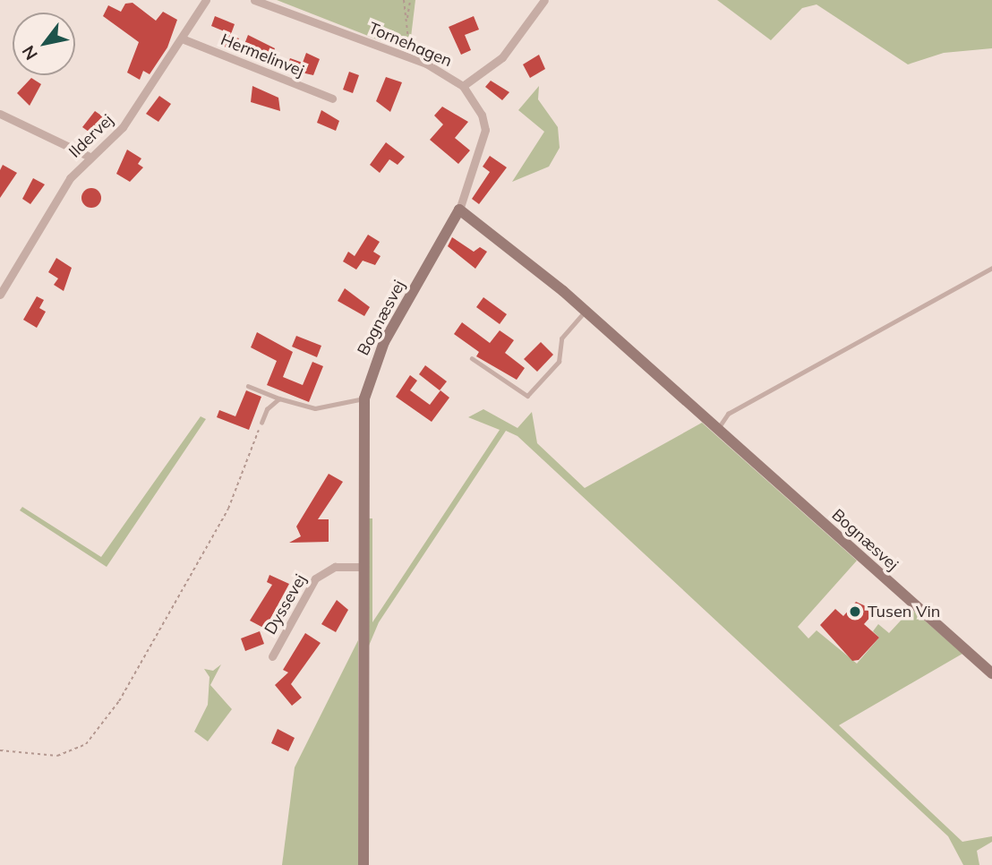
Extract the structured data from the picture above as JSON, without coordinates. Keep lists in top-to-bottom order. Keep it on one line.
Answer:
{"streets":{"street":["Tornehagen","Hermelinvej","Ildervej","Bognæsvej","Dyssevej"]},"crossings":[["Tornehagen","Bognæsvej"],["Hermelinvej","Ildervej"],["Bognæsvej","Dyssevej"]],"places":["Tusen Vin"],"north":"bottom left"}
